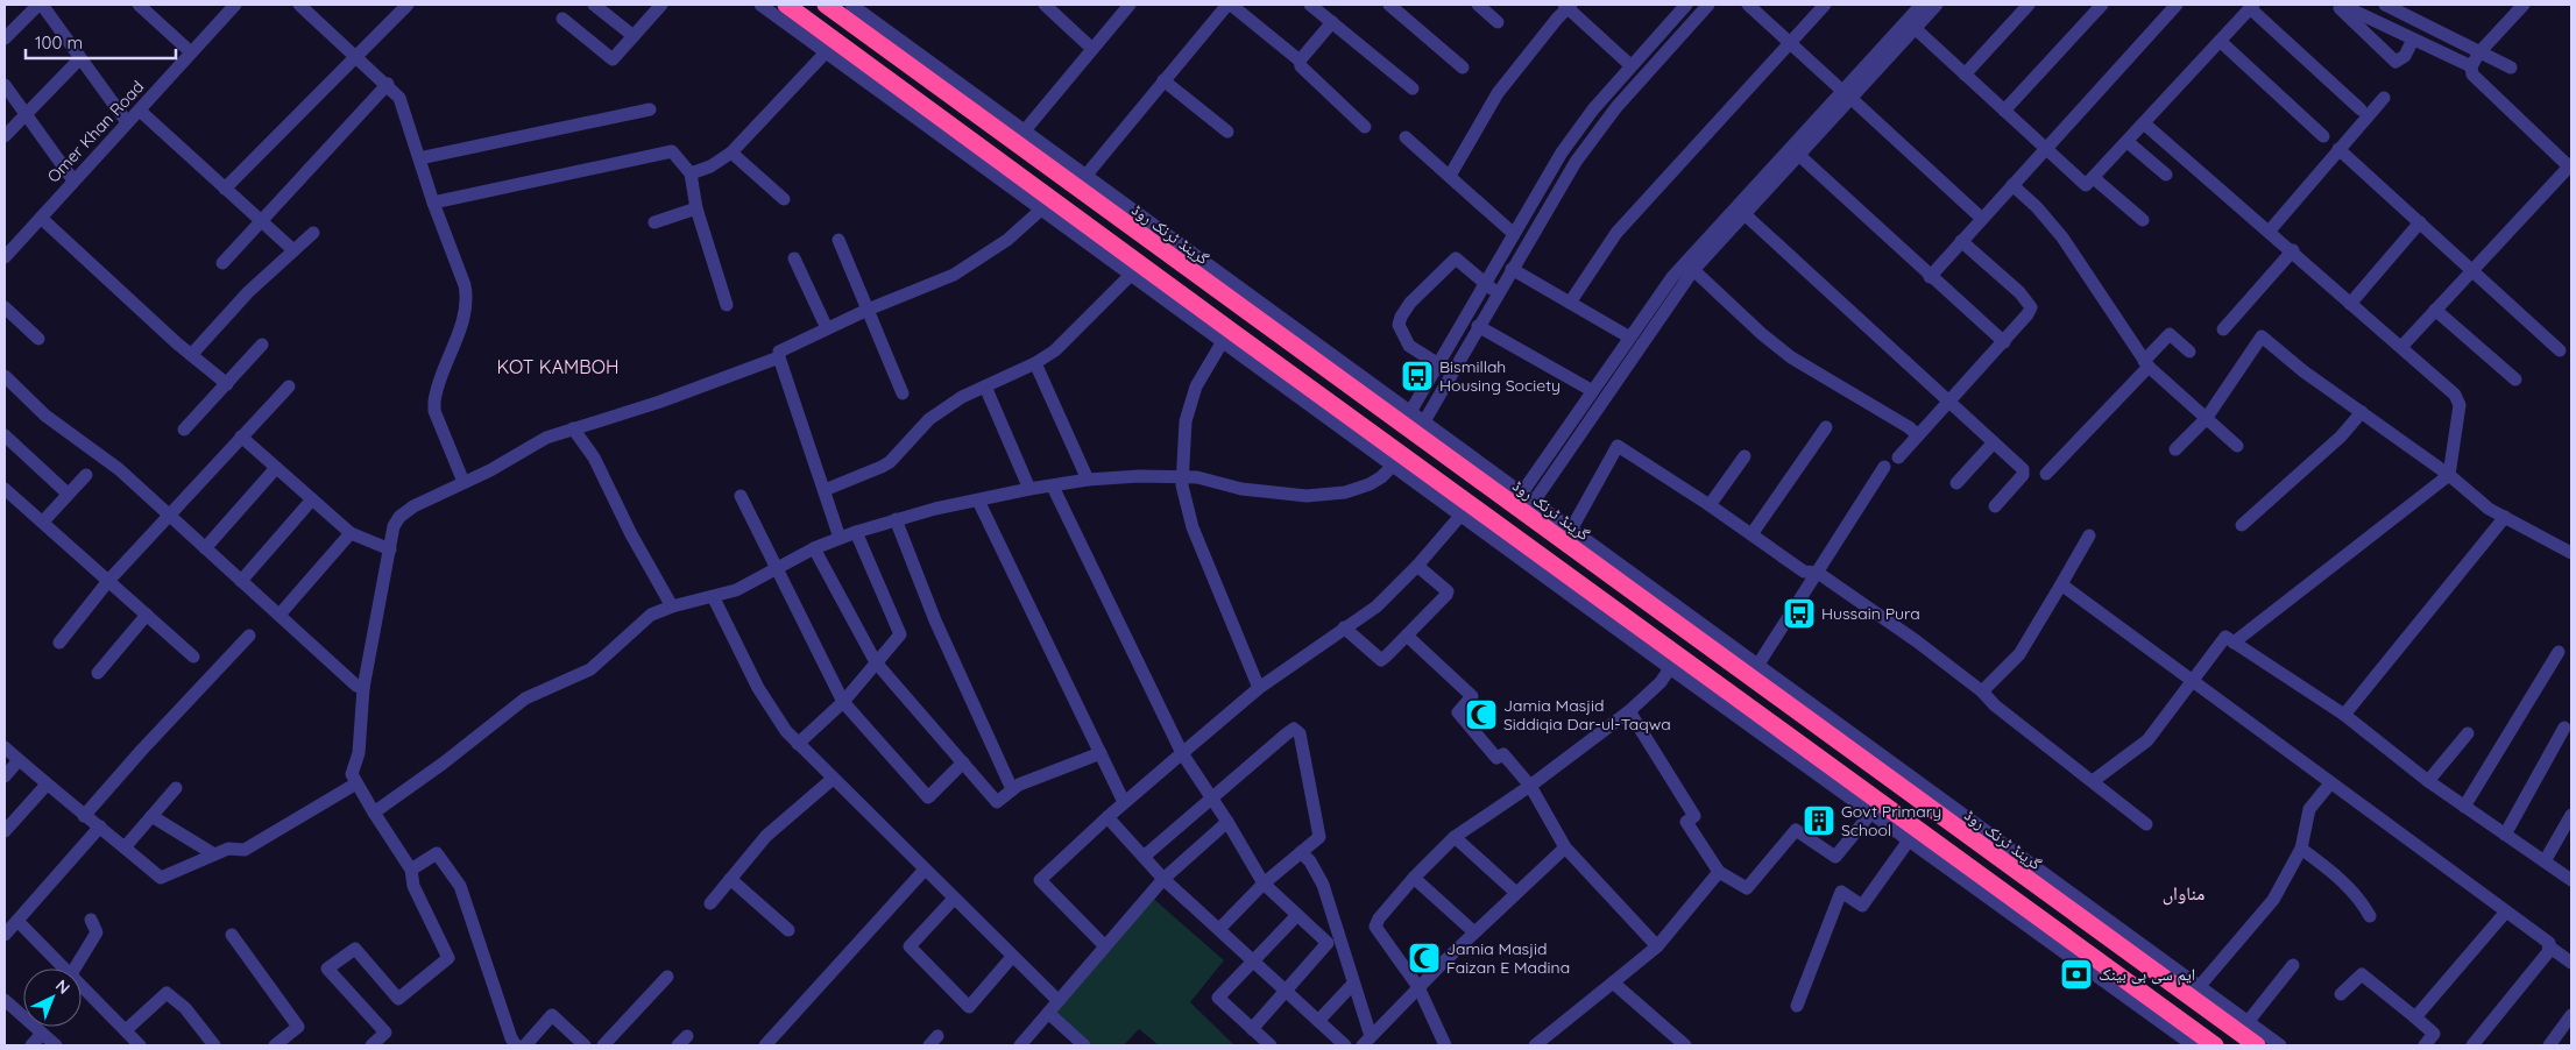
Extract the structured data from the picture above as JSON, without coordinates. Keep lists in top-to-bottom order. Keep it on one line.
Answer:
{"streets":{"highway":["گرینڈ ٹرنک روڈ"],"street":["Omer Khan Road"]},"districts":["KOT KAMBOH","مناواں"],"places":{"bus stop":["Bismillah Housing Society","Hussain Pura"],"mosque":["Jamia Masjid Siddiqia Dar-ul-Taqwa","Jamia Masjid Faizan E Madina"],"building":["Govt Primary School"],"bank":["ایم سی بی بینک"]},"scale_bar":"100 m","north":"top right"}
